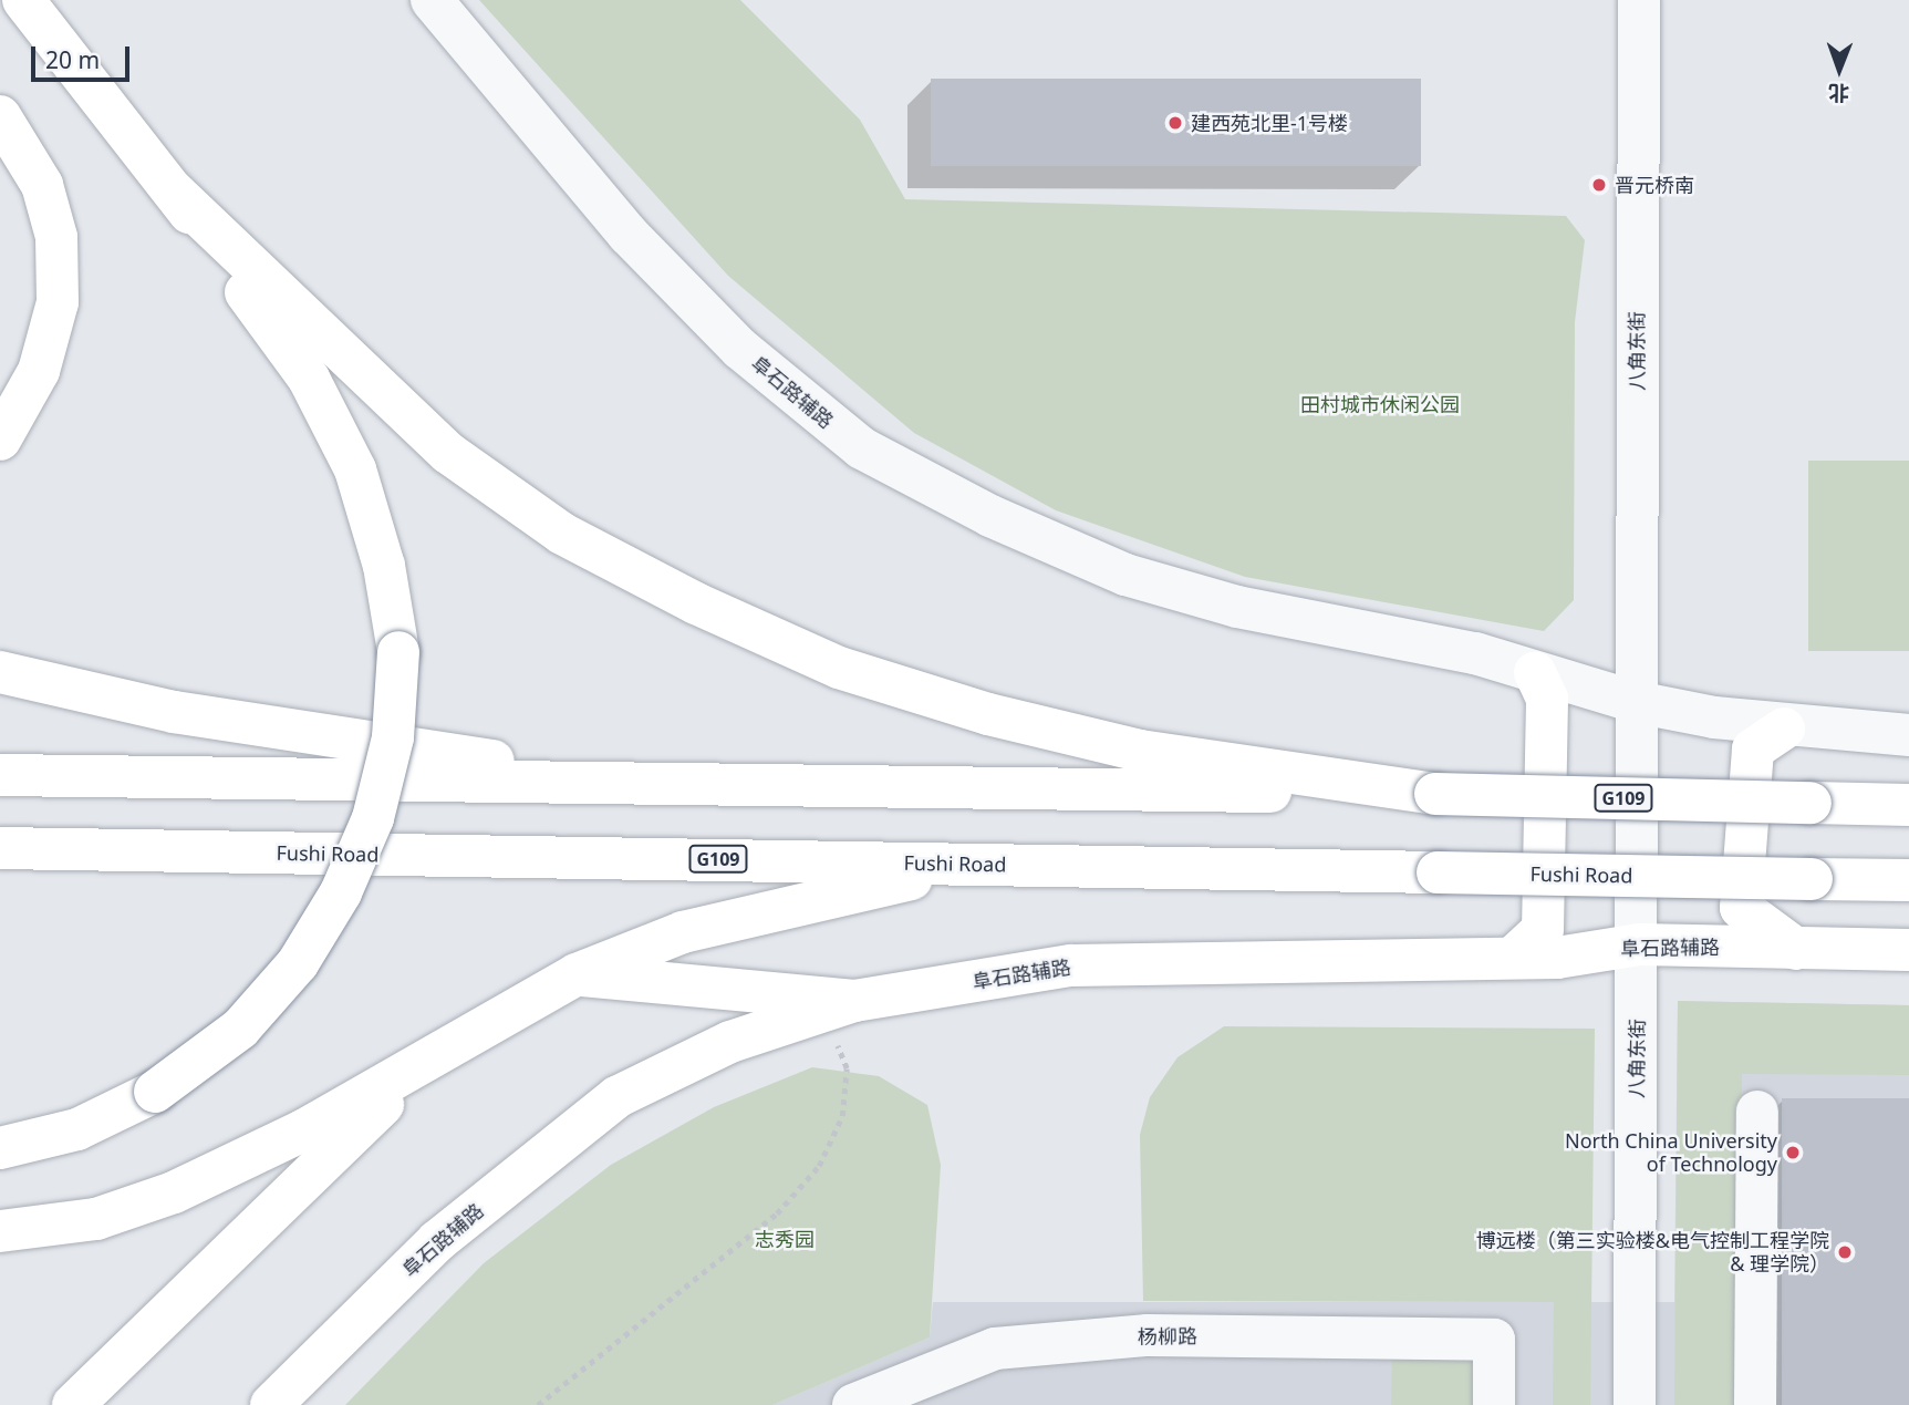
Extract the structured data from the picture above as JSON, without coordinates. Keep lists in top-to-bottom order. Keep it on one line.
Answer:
{"streets":{"main road":["阜石路辅路","G109","Fushi Road"],"street":["八角东街","杨柳路"]},"crossings":[["八角东街","阜石路辅路"]],"parks":["田村城市休闲公园","志秀园"],"places":["建西苑北里-1号楼","晋元桥南","North China University of Technology","博远楼（第三实验楼&电气控制工程学院 & 理学院）"],"scale_bar":"20 m","north":"bottom"}
